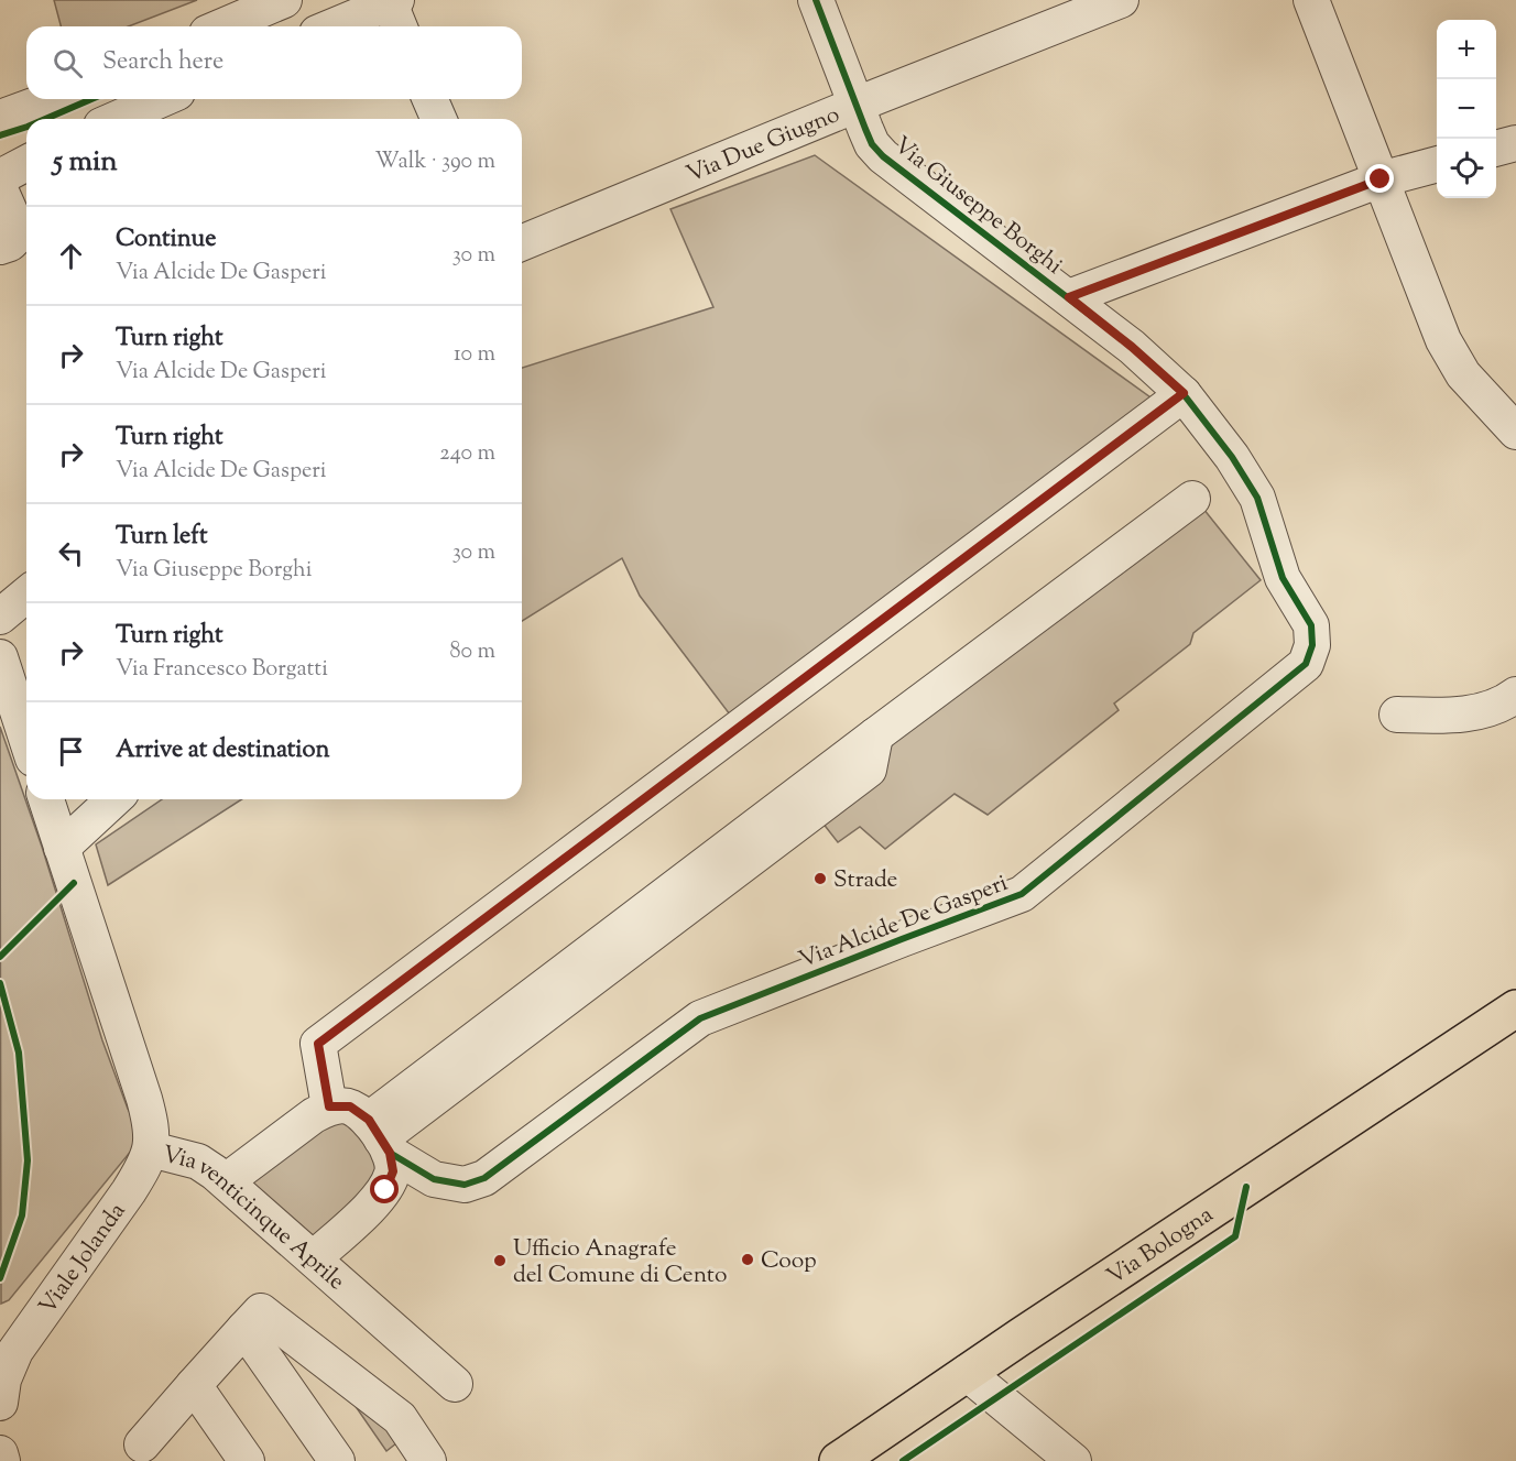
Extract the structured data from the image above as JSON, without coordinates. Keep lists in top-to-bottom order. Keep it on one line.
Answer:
{"streets":{"main road":["Via Bologna"],"street":["Via Due Giugno","Via Giuseppe Borghi","Via Alcide De Gasperi","Via venticinque Aprile","Viale Jolanda"]},"crossings":[["Via Due Giugno","Via Giuseppe Borghi"],["Via Giuseppe Borghi","Via Alcide De Gasperi"],["Via venticinque Aprile","Viale Jolanda"]],"places":["Strade","Coop","Ufficio Anagrafe del Comune di Cento"],"page":{"map_buttons":["+","−"],"search":"Search here","heading":["5 min","Walk · 390 m"],"list":[["Continue","Via Alcide De Gasperi","30 m"],["Turn right","Via Alcide De Gasperi","10 m"],["Turn right","Via Alcide De Gasperi","240 m"],["Turn left","Via Giuseppe Borghi","30 m"],["Turn right","Via Francesco Borgatti","80 m"],"Arrive at destination"]}}
